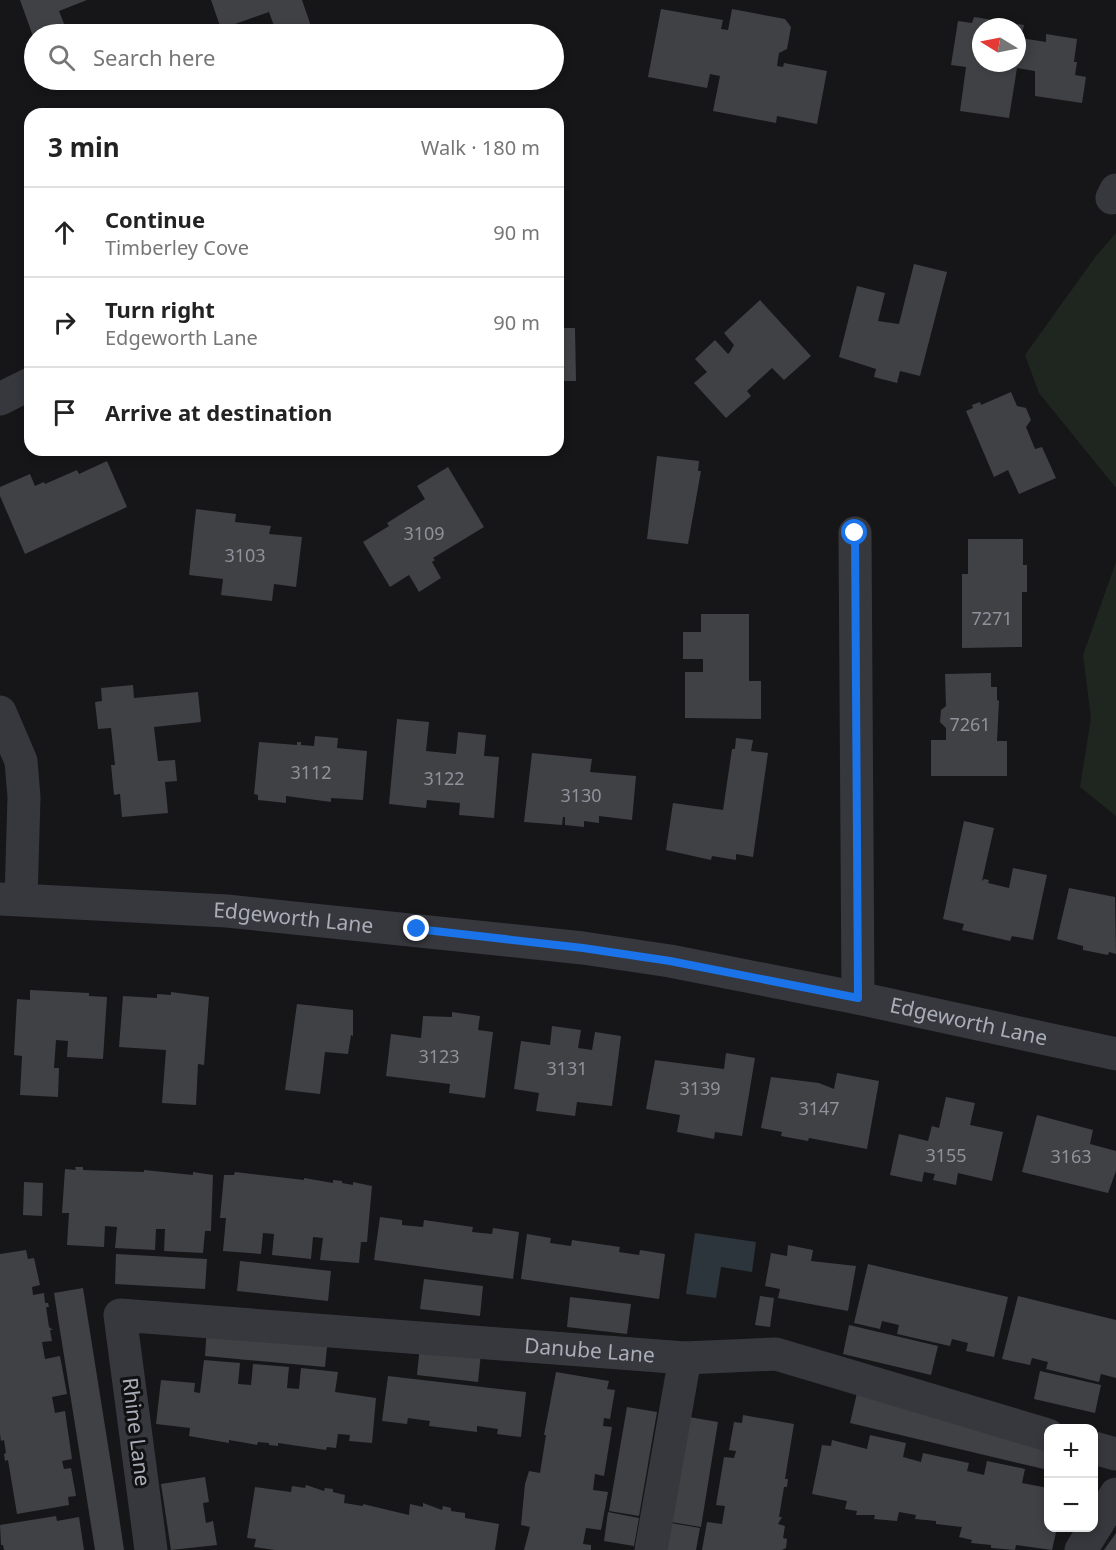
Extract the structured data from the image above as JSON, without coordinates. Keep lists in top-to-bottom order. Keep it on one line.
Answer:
{"streets":{"street":["Edgeworth Lane","Danube Lane","Rhine Lane"]},"crossings":[["Danube Lane","Rhine Lane"]],"house_numbers":["3109","3103","7271","7261","3112","3122","3130","3123","3131","3139","3147","3155","3163"],"north":"left","page":{"search":"Search here","heading":["3 min","Walk · 180 m"],"list":[["Continue","Timberley Cove","90 m"],["Turn right","Edgeworth Lane","90 m"],"Arrive at destination"],"map_buttons":["+","−"]}}
